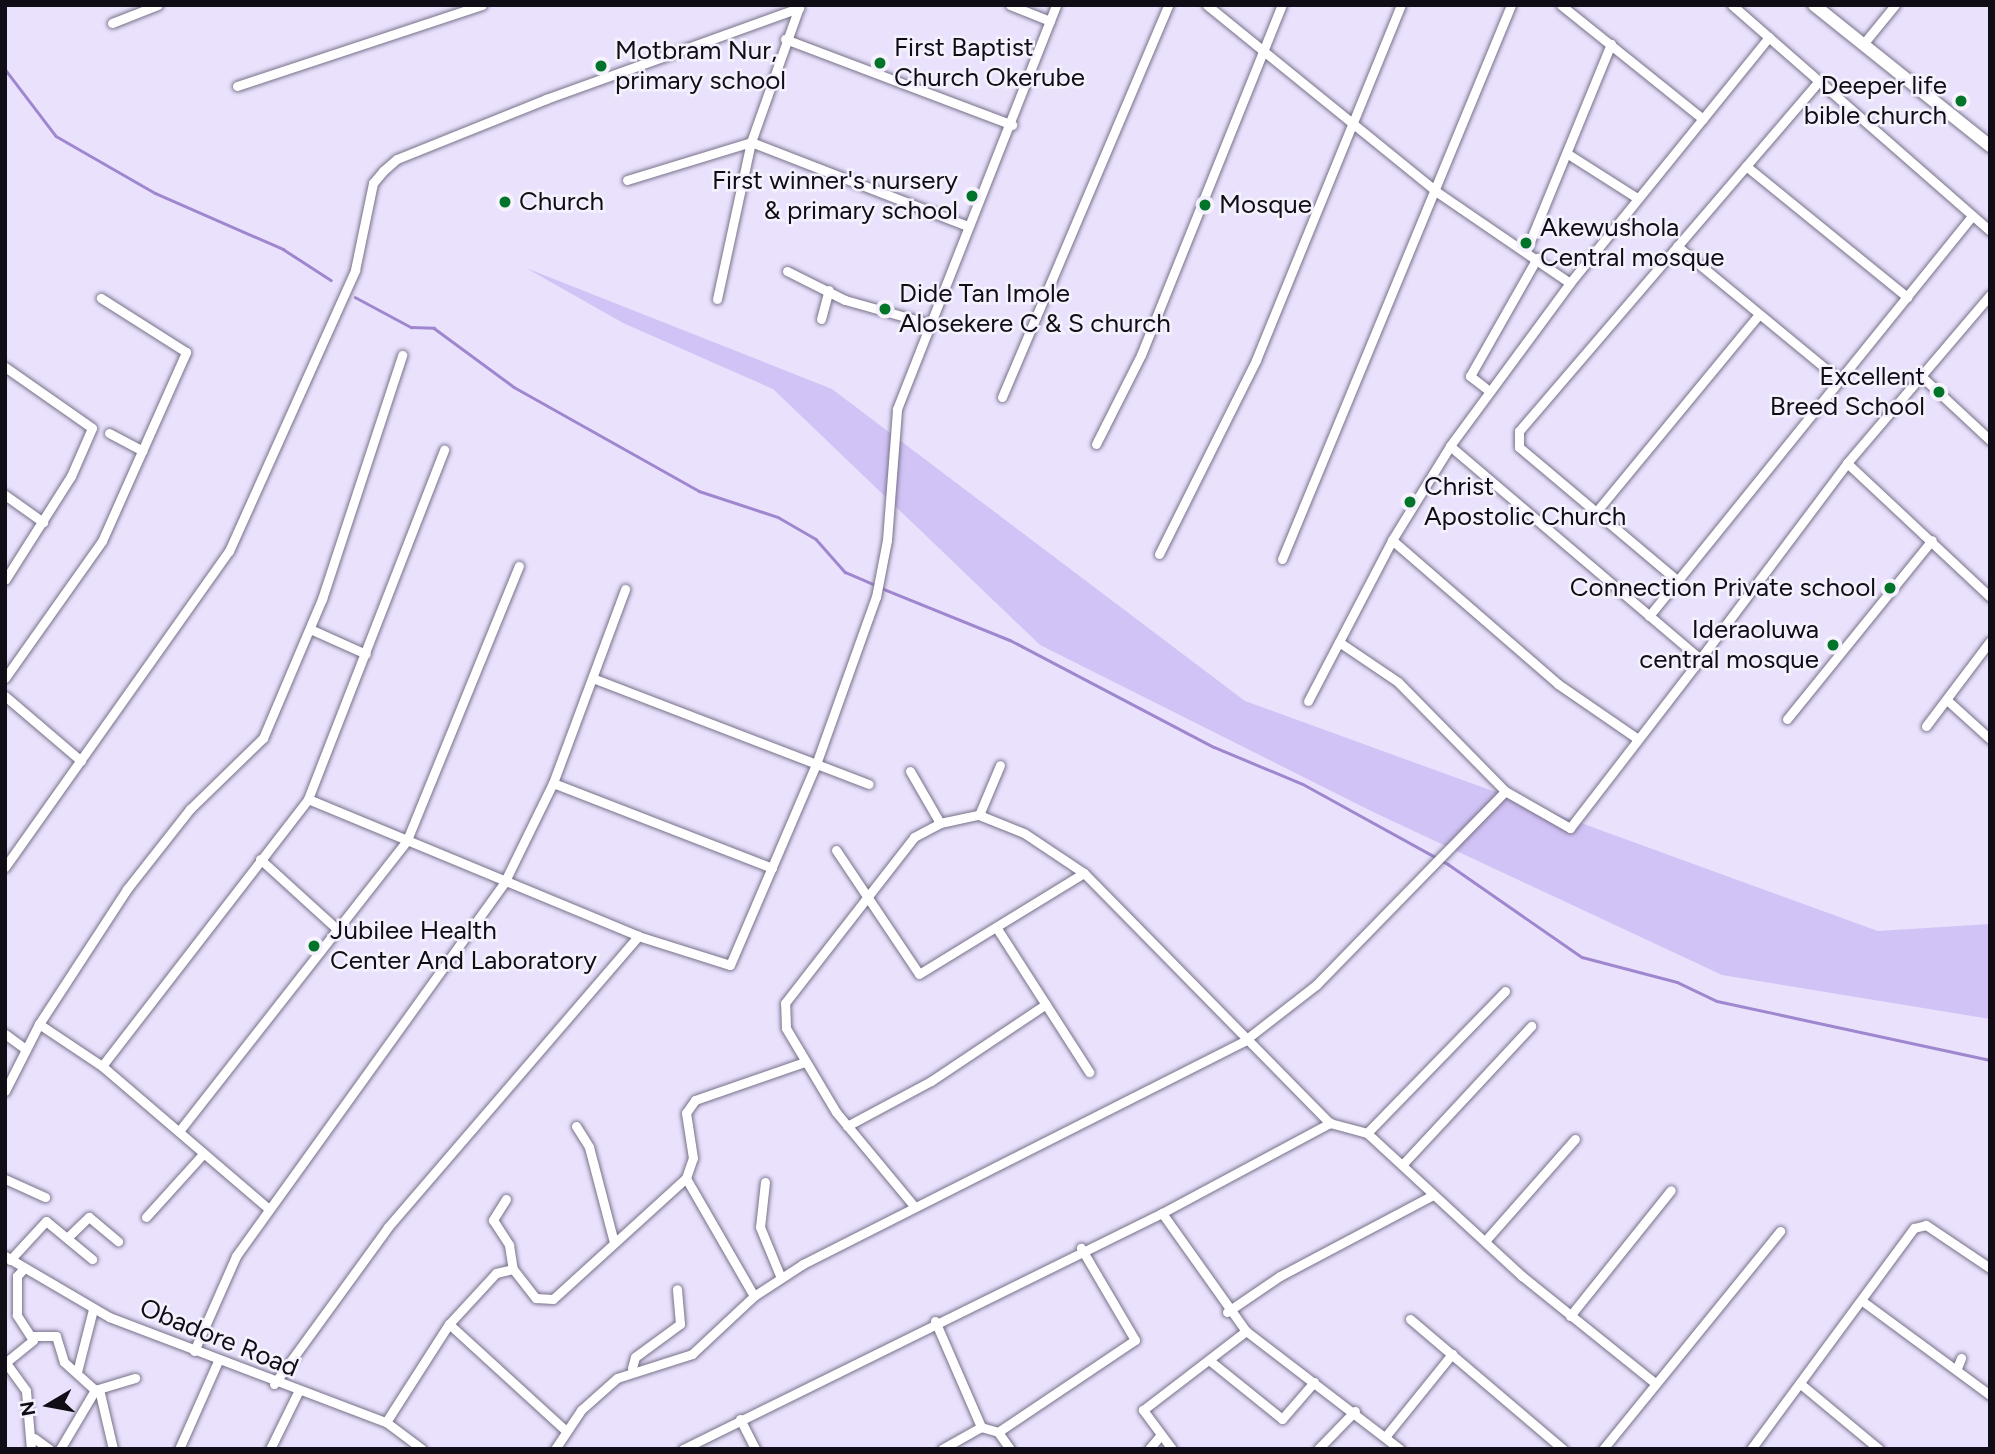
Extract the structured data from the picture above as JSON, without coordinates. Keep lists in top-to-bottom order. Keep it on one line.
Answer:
{"streets":{"street":["Obadore Road"]},"places":["First Baptist Church Okerube","Motbram Nur, primary school","Deeper life bible church","First winner's nursery & primary school","Church","Mosque","Akewushola Central mosque","Dide Tan Imole Alosekere C & S church","Excellent Breed School","Christ Apostolic Church","Connection Private school","Ideraoluwa central mosque","Jubilee Health Center And Laboratory"],"north":"left"}
